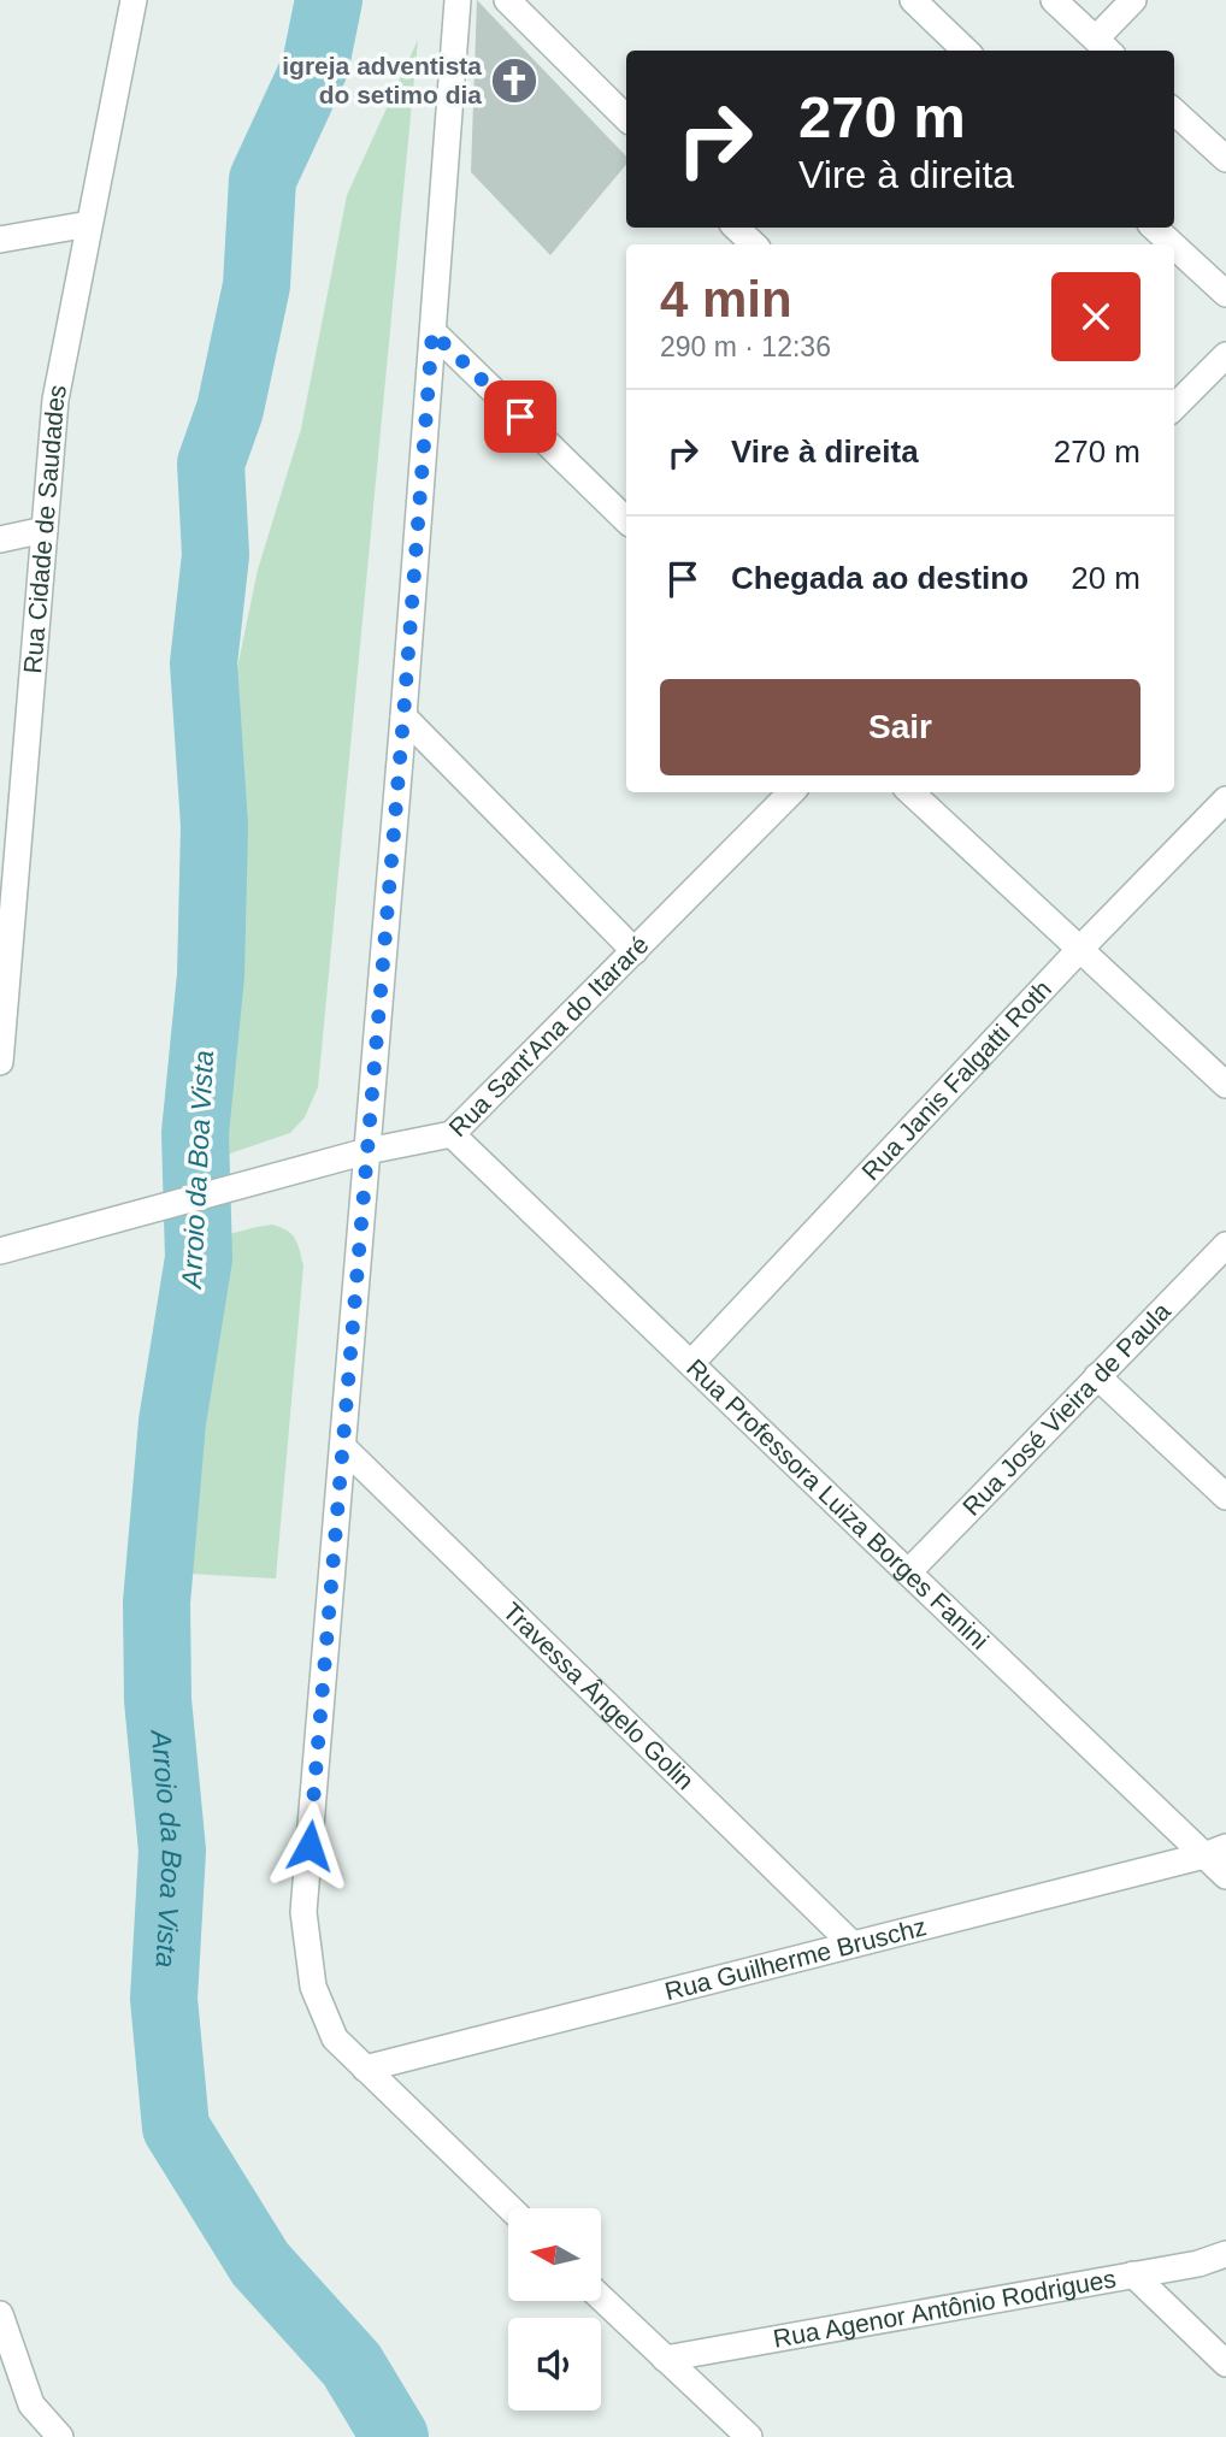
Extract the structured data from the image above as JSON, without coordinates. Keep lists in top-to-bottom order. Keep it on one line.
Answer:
{"streets":{"street":["Rua Cidade de Saudades","Rua Sant'Ana do Itararé","Rua Janis Falgatti Roth","Rua José Vieira de Paula","Rua Professora Luiza Borges Fanini","Travessa Ângelo Golin","Rua Guilherme Bruschz","Rua Agenor Antônio Rodrigues"]},"crossings":[["Rua Sant'Ana do Itararé","Rua Professora Luiza Borges Fanini"],["Rua Janis Falgatti Roth","Rua Professora Luiza Borges Fanini"],["Rua José Vieira de Paula","Rua Professora Luiza Borges Fanini"],["Rua Professora Luiza Borges Fanini","Rua Guilherme Bruschz"],["Travessa Ângelo Golin","Rua Guilherme Bruschz"]],"water":["Arroio da Boa Vista"],"places":{"church":["igreja adventista do setimo dia"]},"north":"left","page":{"turn":["270 m","Vire à direita"],"heading":["4 min","290 m · 12:36"],"list":[{"name":"Vire à direita","value":"270 m"},{"name":"Chegada ao destino","value":"20 m"}],"buttons":"Sair"}}
